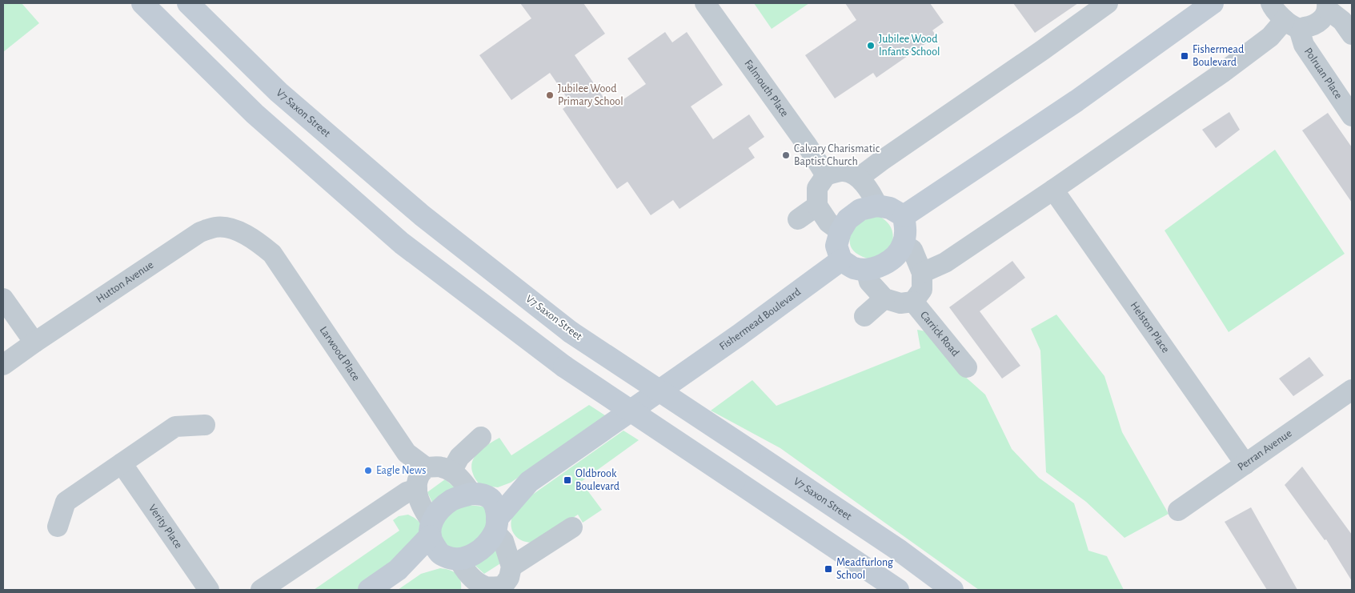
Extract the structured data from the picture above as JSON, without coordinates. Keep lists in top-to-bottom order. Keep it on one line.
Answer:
{"streets":{"street":["Polruan Place","Falmouth Place","V7 Saxon Street","Hutton Avenue","Fishermead Boulevard","Helston Place","Carrick Road","Larwood Place","Perran Avenue","Verity Place"]},"crossings":[["Hutton Avenue","Larwood Place"],["Helston Place","Perran Avenue"]],"places":{"other":["Jubilee Wood Infants School","Jubilee Wood Primary School","Calvary Charismatic Baptist Church","Eagle News"],"transit":["Fishermead Boulevard","Oldbrook Boulevard","Meadfurlong School"]}}
